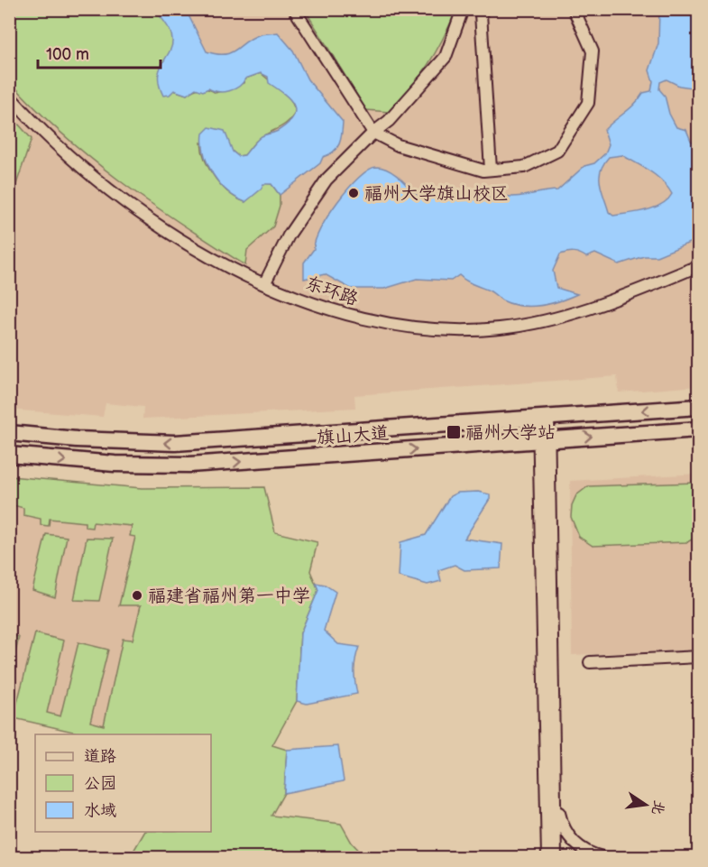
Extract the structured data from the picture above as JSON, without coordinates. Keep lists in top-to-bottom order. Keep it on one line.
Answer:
{"streets":{"highway":["旗山大道"],"street":["东环路"]},"places":{"other":["福州大学旗山校区","福建省福州第一中学"],"transit":["福州大学站"]},"legend":["道路","公园","水域"],"scale_bar":"100 m","north":"right"}
